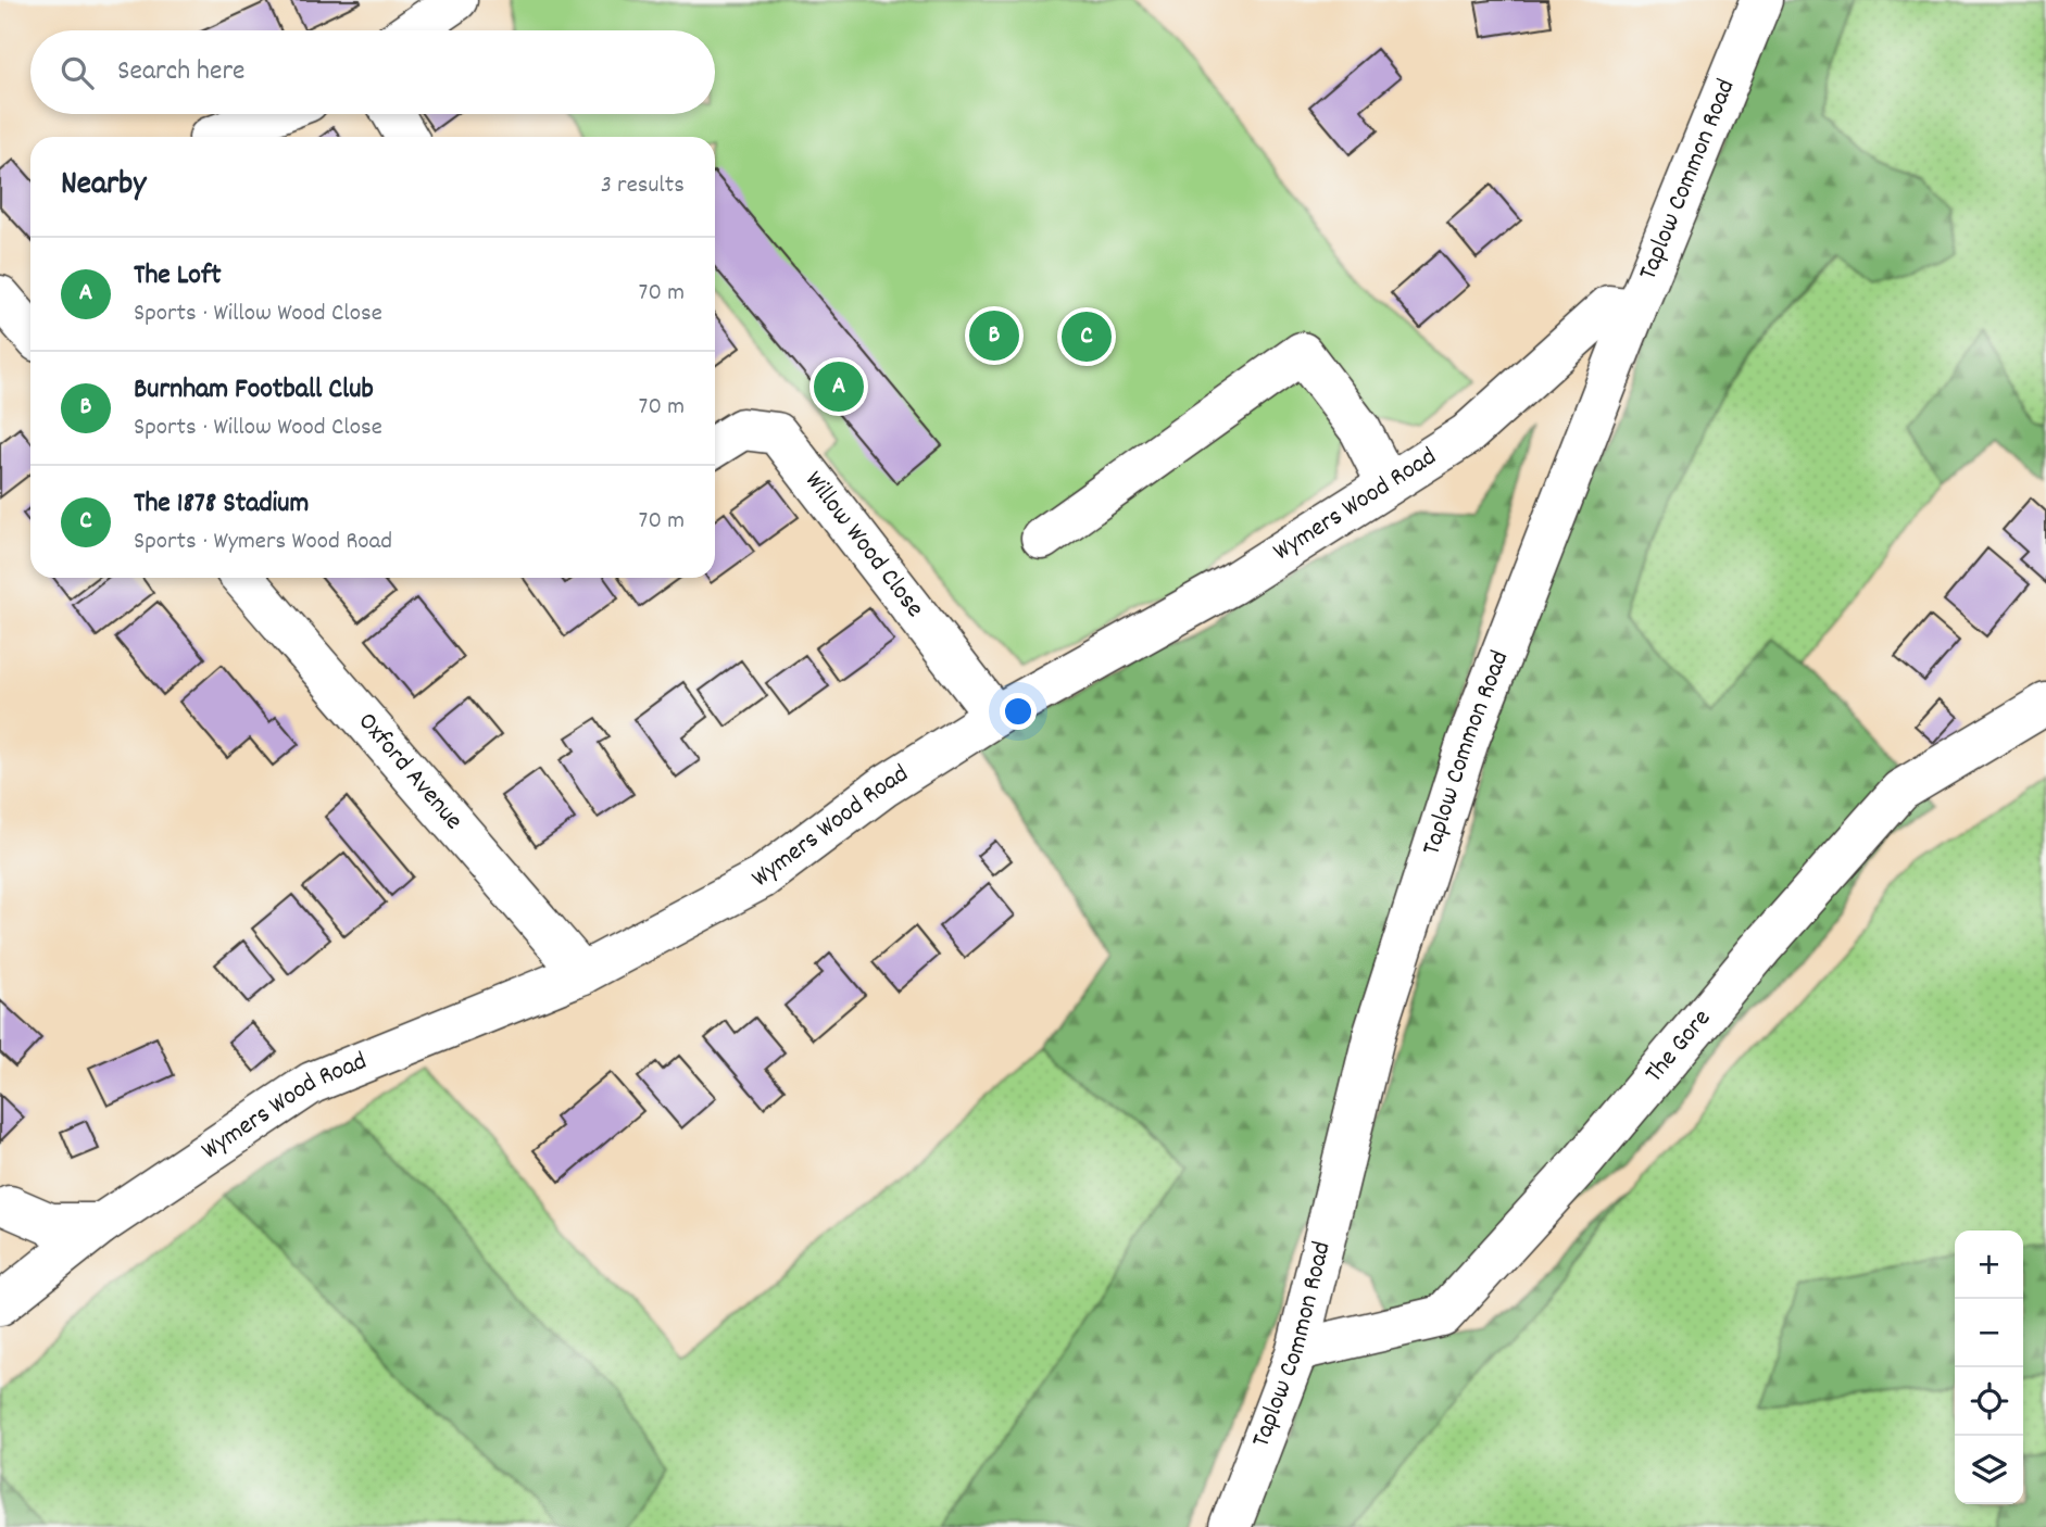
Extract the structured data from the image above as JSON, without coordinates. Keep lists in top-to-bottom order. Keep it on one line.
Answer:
{"streets":{"street":["Taplow Common Road","Wymers Wood Road","Willow Wood Close","Oxford Avenue","The Gore"]},"crossings":[["Taplow Common Road","Wymers Wood Road"],["Taplow Common Road","The Gore"],["Wymers Wood Road","Willow Wood Close"],["Wymers Wood Road","Oxford Avenue"]],"page":{"search":"Search here","heading":["Nearby","3 results"],"list":[{"mark":"A","name":"The Loft","note":"Sports · Willow Wood Close","value":"70 m"},{"mark":"B","name":"Burnham Football Club","note":"Sports · Willow Wood Close","value":"70 m"},{"mark":"C","name":"The 1878 Stadium","note":"Sports · Wymers Wood Road","value":"70 m"}],"pins":["B","C","A"],"map_buttons":["+","−"]}}
